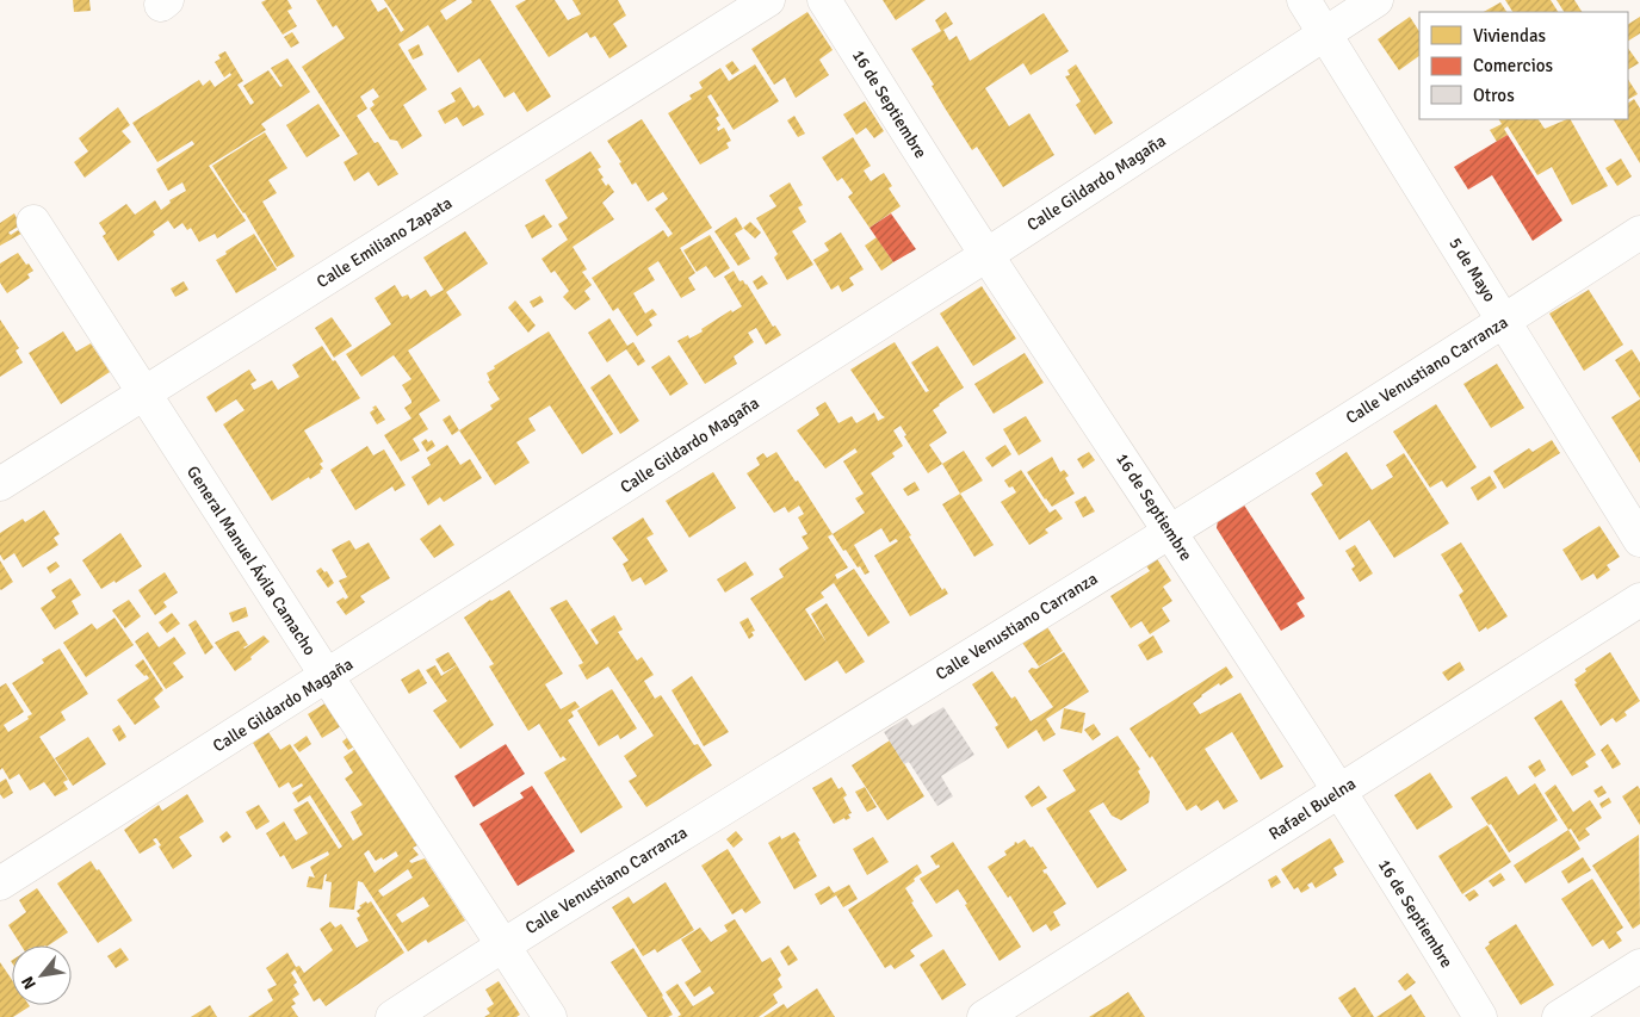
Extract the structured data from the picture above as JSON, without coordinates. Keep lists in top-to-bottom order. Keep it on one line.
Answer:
{"streets":{"street":["16 de Septiembre","Calle Gildardo Magaña","Calle Emiliano Zapata","5 de Mayo","Calle Venustiano Carranza","General Manuel Ávila Camacho","Rafael Buelna"]},"crossings":[["16 de Septiembre","Calle Gildardo Magaña"],["16 de Septiembre","Calle Venustiano Carranza"],["16 de Septiembre","Rafael Buelna"],["Calle Gildardo Magaña","5 de Mayo"],["Calle Gildardo Magaña","General Manuel Ávila Camacho"],["Calle Emiliano Zapata","General Manuel Ávila Camacho"],["5 de Mayo","Calle Venustiano Carranza"],["Calle Venustiano Carranza","General Manuel Ávila Camacho"]],"legend":["Viviendas","Comercios","Otros"],"north":"bottom left"}
